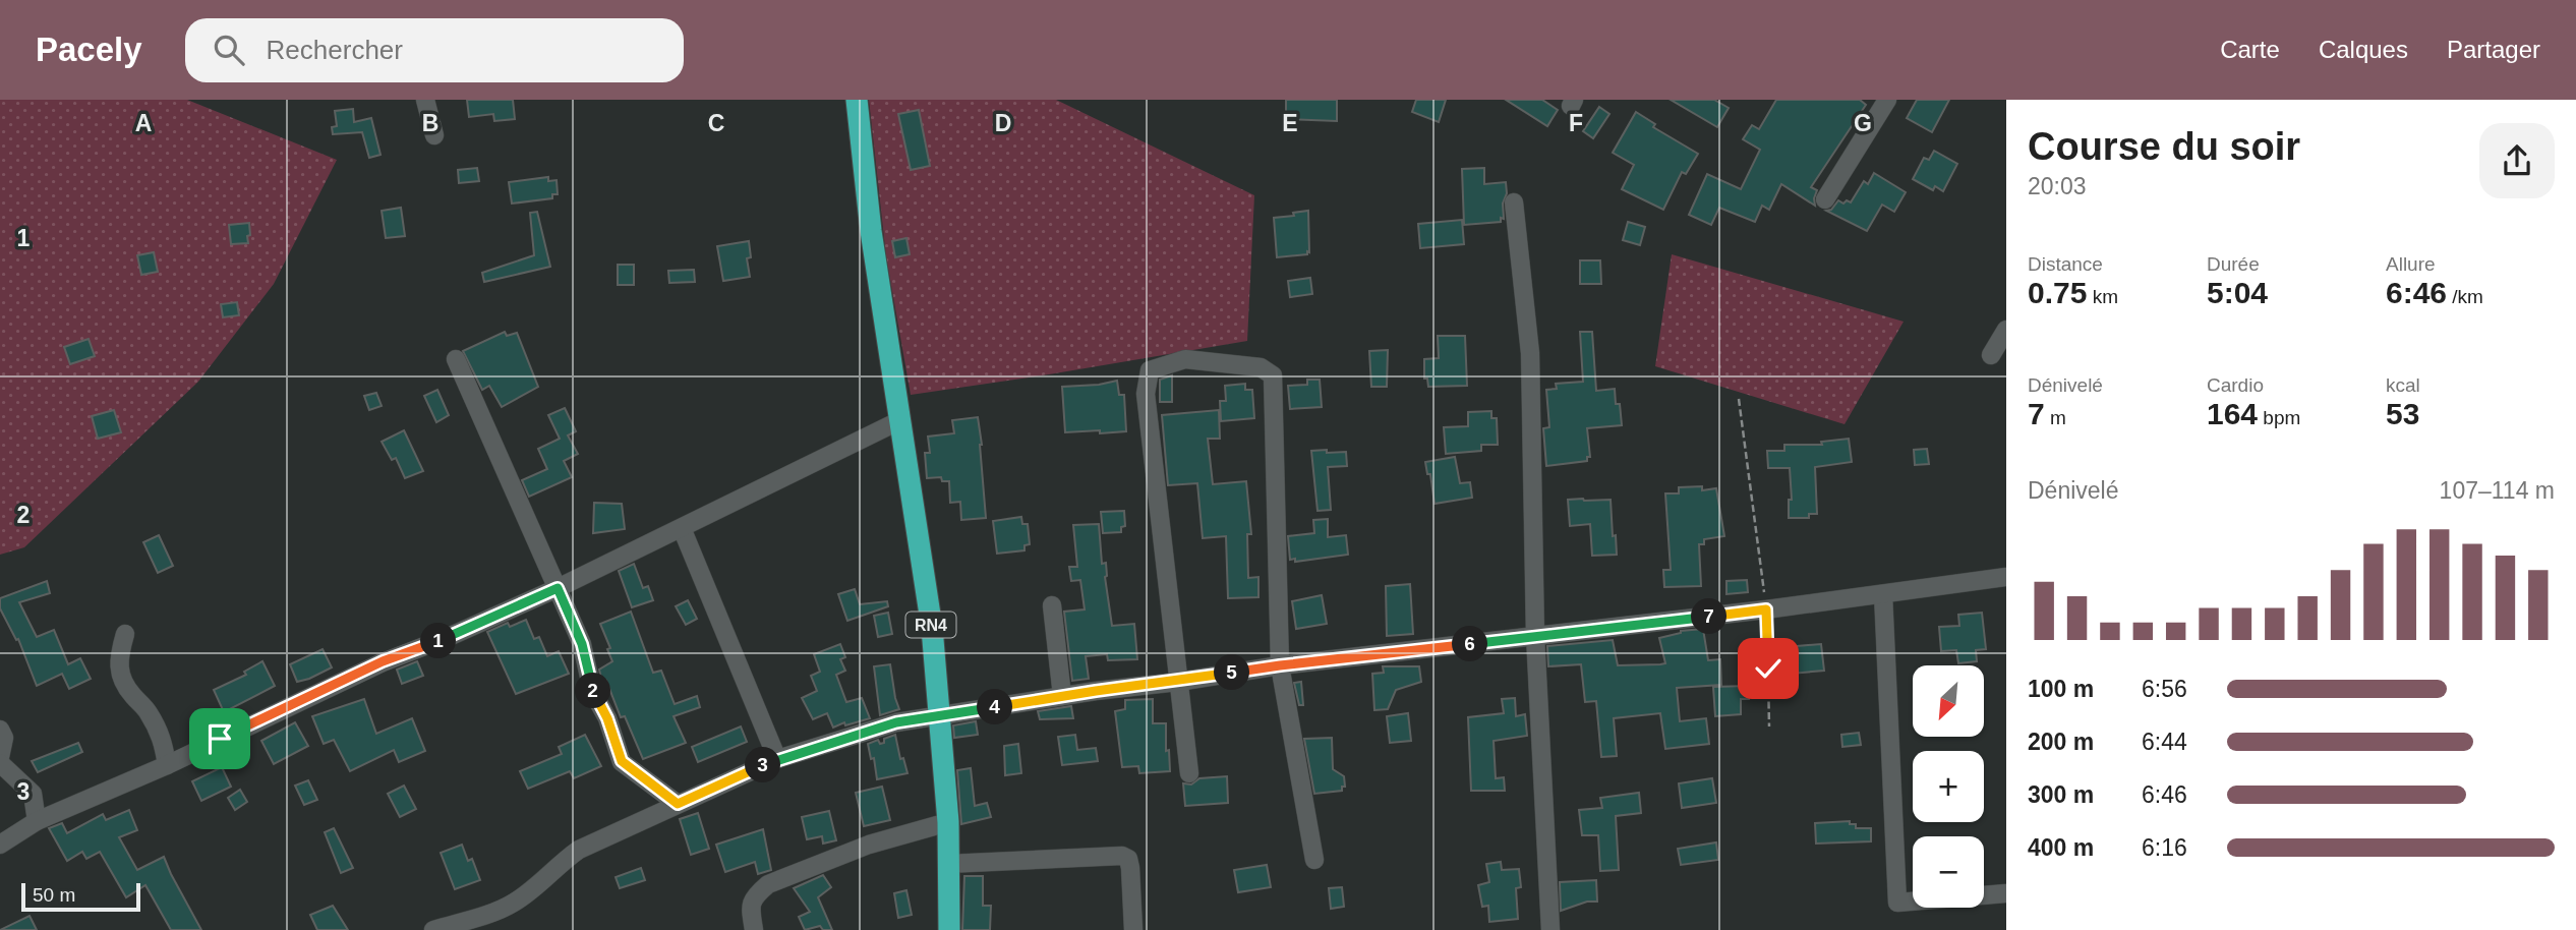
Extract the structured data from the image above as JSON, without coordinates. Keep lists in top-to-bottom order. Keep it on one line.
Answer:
{"streets":{"highway":["RN4"]},"scale_bar":"50 m","north":"bottom left","page":{"header":"Pacely","search":"Rechercher","nav":["Carte","Calques","Partager"],"heading":["Course du soir","20:03"],"stats":[["Distance","0.75 km"],["Durée","5:04"],["Allure","6:46 /km"],["Dénivelé","7 m"],["Cardio","164 bpm"],["kcal","53"]],"chart":["Dénivelé","107–114 m"],"pins":["7","1","6","5","2","4","3"],"list":[{"name":"100 m","note":"6:56"},{"name":"200 m","note":"6:44"},{"name":"300 m","note":"6:46"},{"name":"400 m","note":"6:16"}],"map_buttons":["+","−"],"scale":"50 m"},"grid":{"columns":["A","B","C","D","E","F","G"],"rows":["1","2","3"]}}
